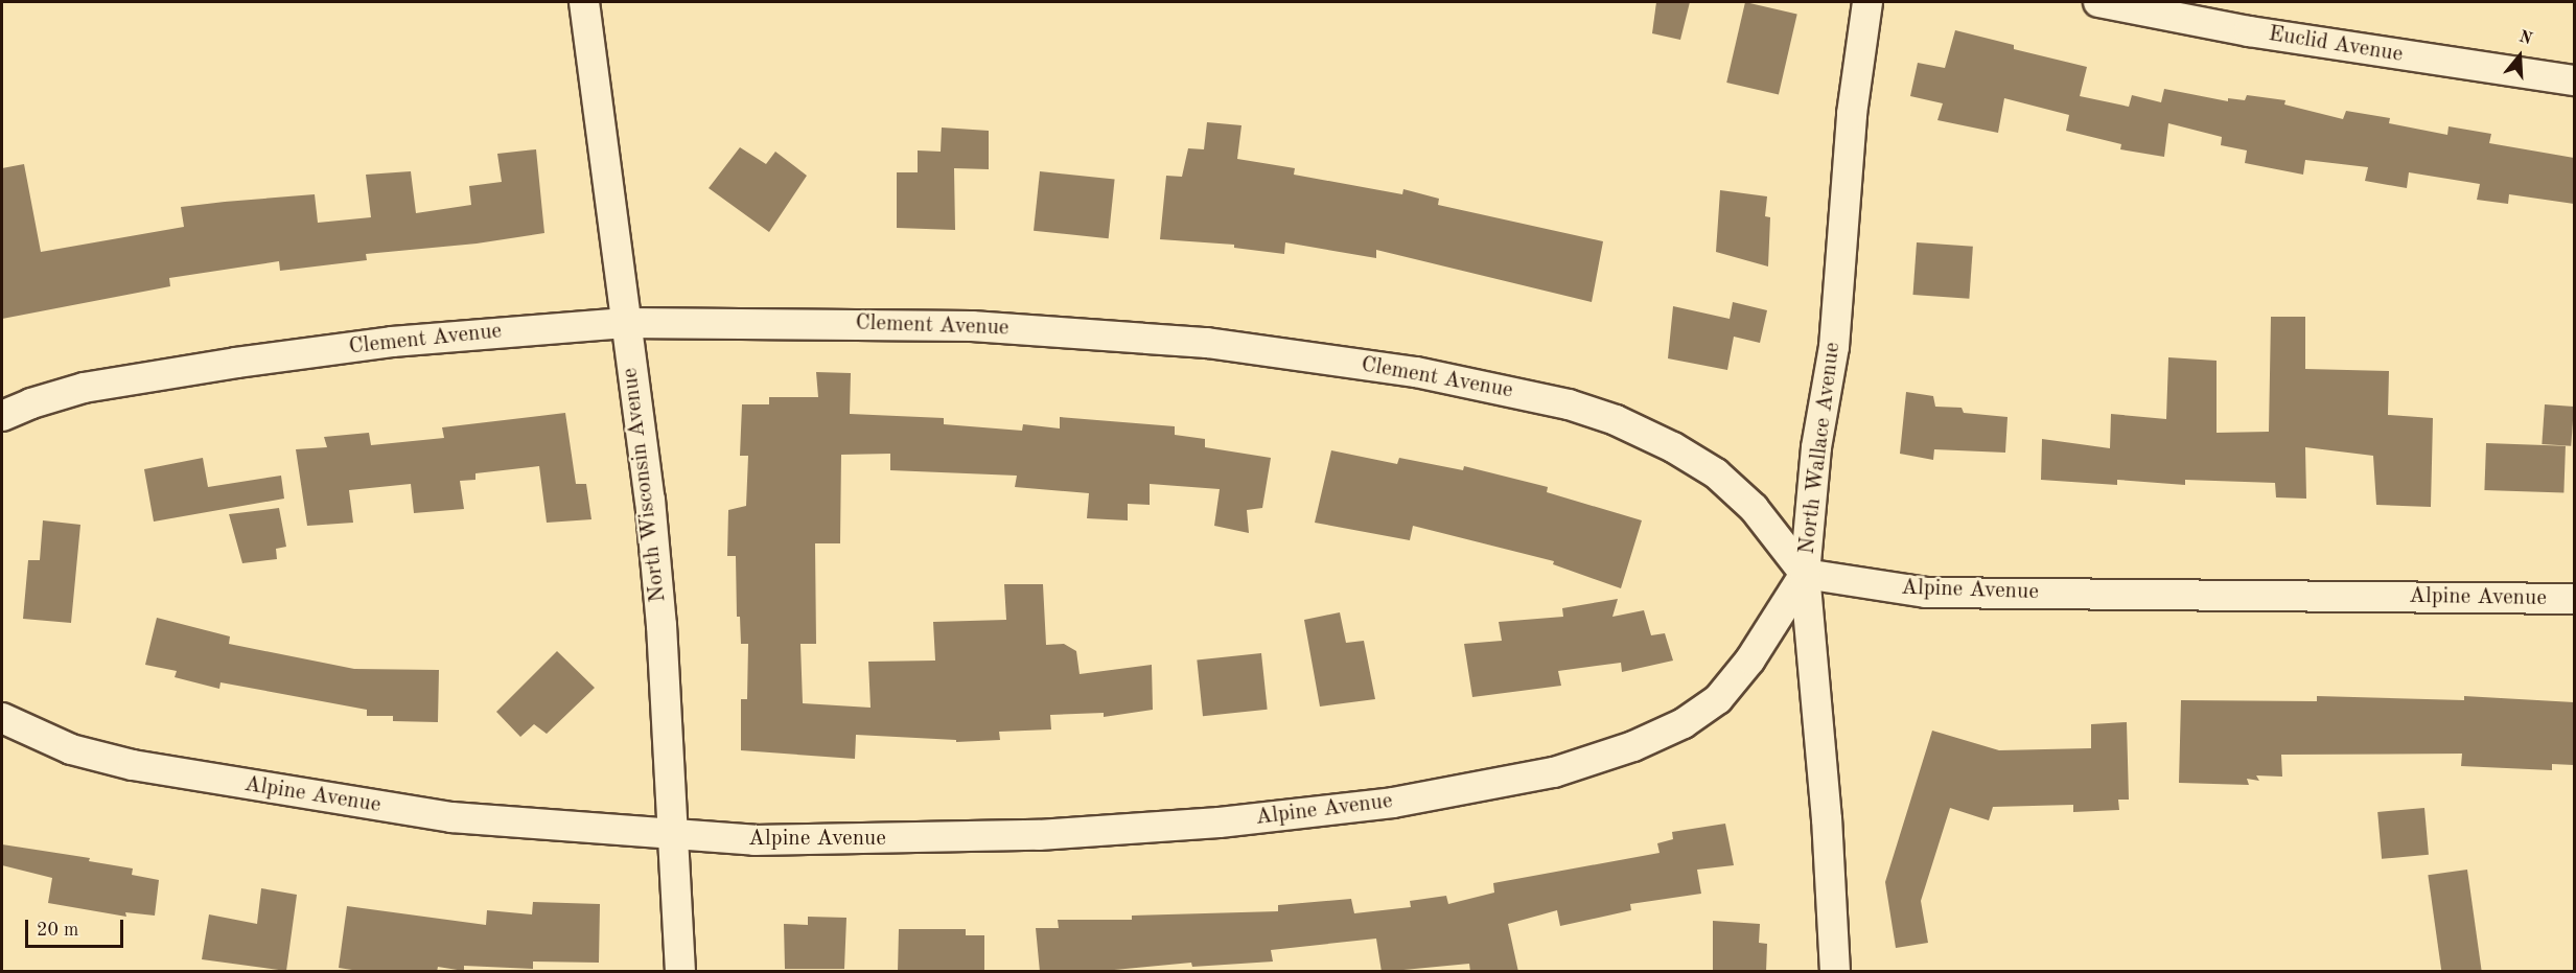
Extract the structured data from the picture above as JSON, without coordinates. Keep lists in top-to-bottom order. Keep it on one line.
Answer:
{"streets":{"street":["Euclid Avenue","Clement Avenue","North Wallace Avenue","North Wisconsin Avenue","Alpine Avenue"]},"crossings":[["Clement Avenue","North Wallace Avenue"],["Clement Avenue","North Wisconsin Avenue"],["Clement Avenue","Alpine Avenue"],["North Wallace Avenue","Alpine Avenue"],["North Wisconsin Avenue","Alpine Avenue"]],"scale_bar":"20 m","north":"top"}
